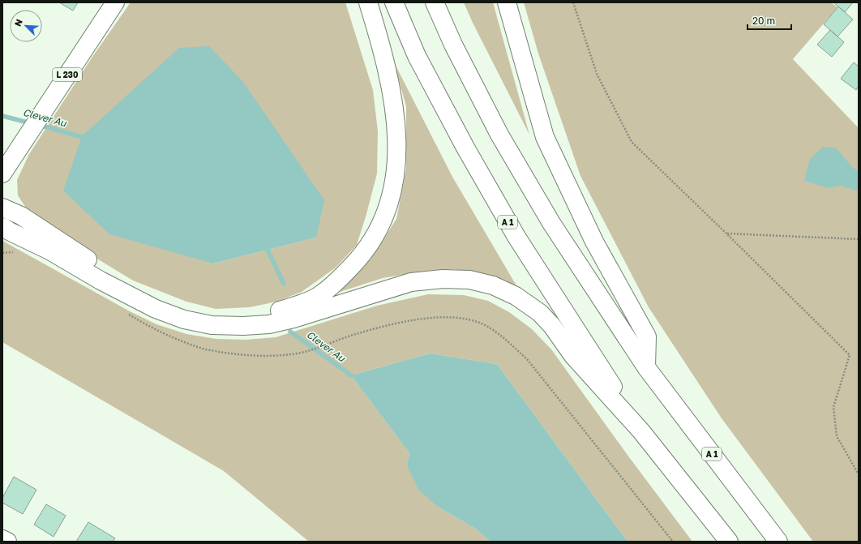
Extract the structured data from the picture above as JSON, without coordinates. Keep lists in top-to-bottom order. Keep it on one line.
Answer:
{"streets":{"main road":["L 230","A 1"]},"water":["Clever Au"],"scale_bar":"20 m","north":"top left"}
